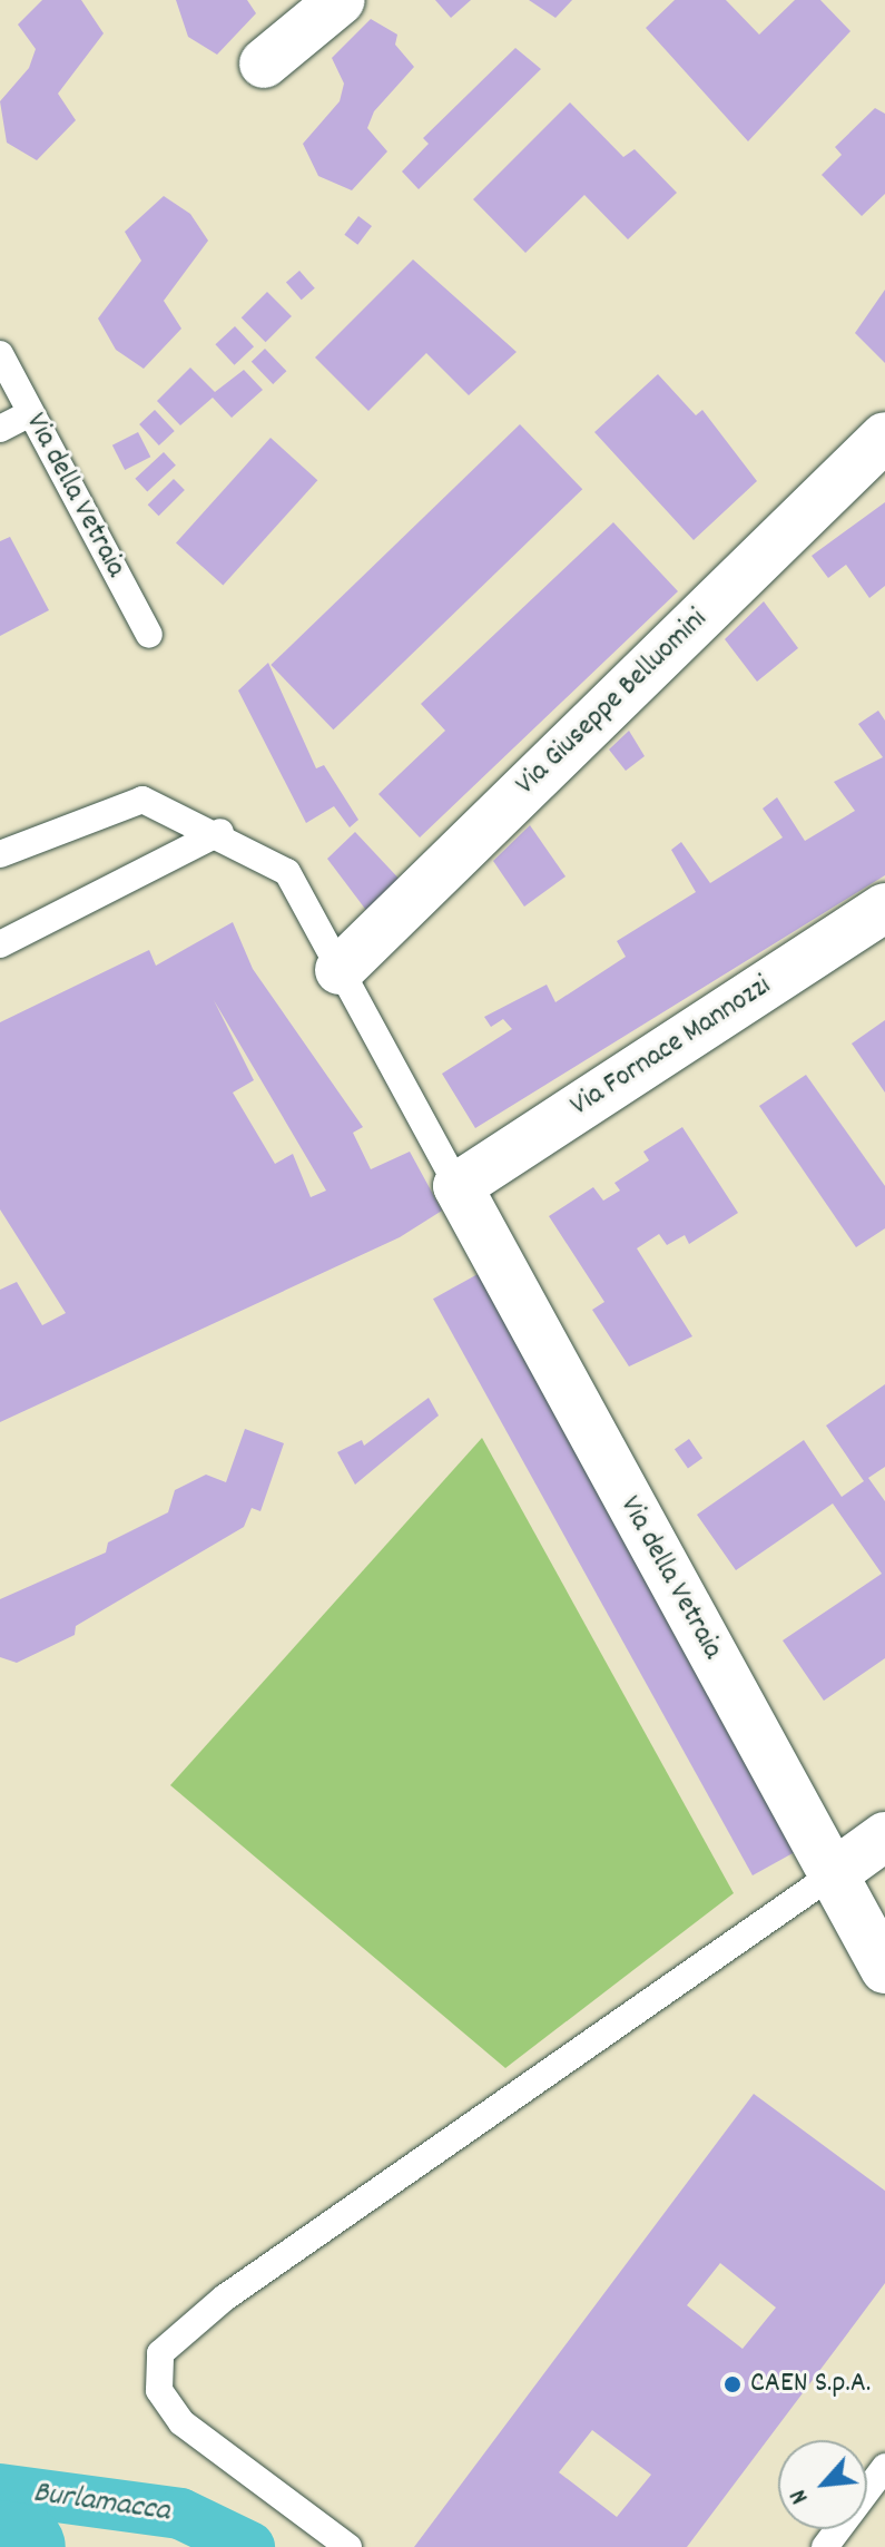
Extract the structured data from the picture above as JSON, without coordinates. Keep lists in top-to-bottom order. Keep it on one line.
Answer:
{"streets":{"street":["Via della Vetraia","Via Giuseppe Belluomini","Via Fornace Mannozzi"]},"crossings":[["Via della Vetraia","Via Fornace Mannozzi"]],"water":["Burlamacca"],"places":["CAEN S.p.A."],"north":"bottom left"}
